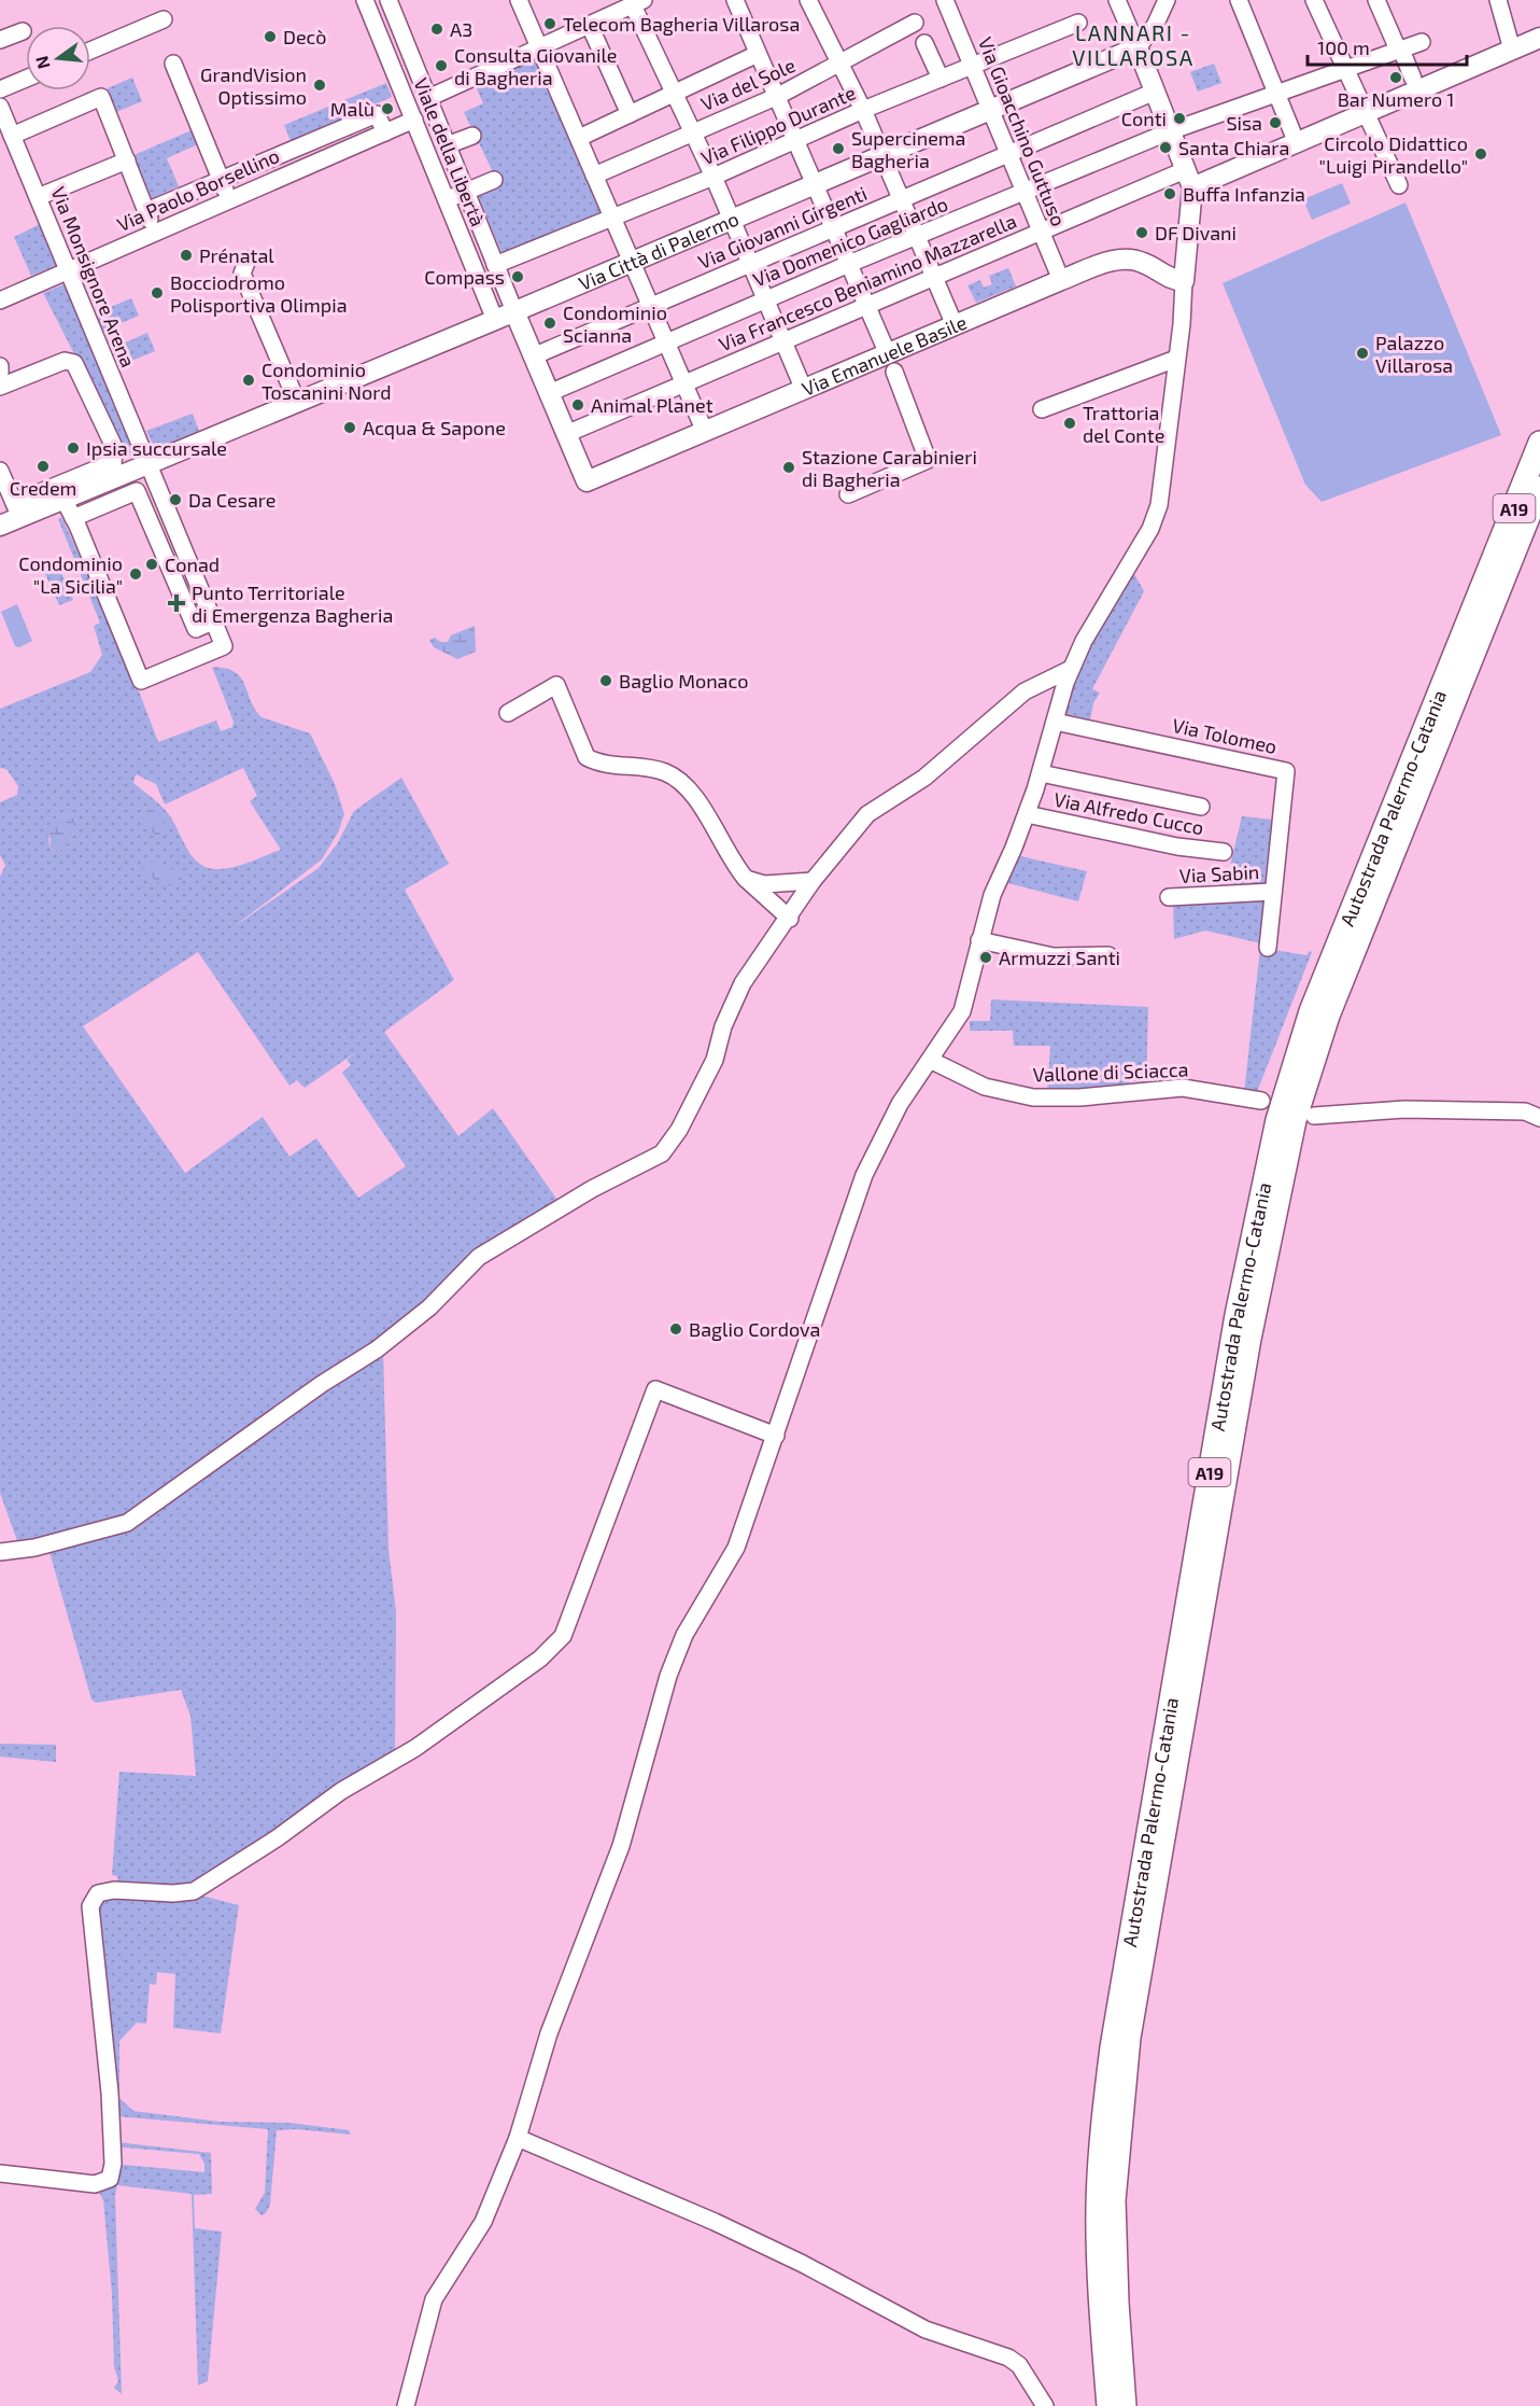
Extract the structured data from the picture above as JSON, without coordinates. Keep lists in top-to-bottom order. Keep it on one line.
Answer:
{"streets":{"highway":["A19","Autostrada Palermo-Catania"],"main road":["Via Città di Palermo","Via Emanuele Basile"],"street":["Via del Sole","Via Filippo Durante","Via Gioacchino Guttuso","Viale della Libertà","Via Paolo Borsellino","Via Giovanni Girgenti","Via Domenico Gagliardo","Via Monsignore Arena","Via Francesco Beniamino Mazzarella","Via Tolomeo","Via Alfredo Cucco","Via Sabin","Vallone di Sciacca"]},"crossings":[["Via Filippo Durante","Via Gioacchino Guttuso"],["Via Filippo Durante","Viale della Libertà"],["Via Gioacchino Guttuso","Via Giovanni Girgenti"],["Via Gioacchino Guttuso","Via Domenico Gagliardo"],["Via Gioacchino Guttuso","Via Città di Palermo"],["Via Gioacchino Guttuso","Via Francesco Beniamino Mazzarella"],["Via Gioacchino Guttuso","Via Emanuele Basile"],["Viale della Libertà","Via Paolo Borsellino"],["Viale della Libertà","Via Città di Palermo"],["Via Paolo Borsellino","Via Monsignore Arena"],["Via Città di Palermo","Via Monsignore Arena"],["Via Francesco Beniamino Mazzarella","Via Emanuele Basile"],["Via Tolomeo","Via Sabin"]],"districts":["LANNARI - VILLAROSA"],"places":{"other":["Telecom Bagheria Villarosa","A3","Decò","Consulta Giovanile di Bagheria","Bar Numero 1","GrandVision Optissimo","Malù","Conti","Sisa","Santa Chiara","Supercinema Bagheria","Circolo Didattico \"Luigi Pirandello\"","Buffa Infanzia","DF Divani","Prénatal","Compass","Bocciodromo Polisportiva Olimpia","Condominio Scianna","Palazzo Villarosa","Condominio Toscanini Nord","Animal Planet","Trattoria del Conte","Acqua & Sapone","Ipsia succursale","Credem","Stazione Carabinieri di Bagheria","Da Cesare","Conad","Condominio \"La Sicilia\"","Baglio Monaco","Armuzzi Santi","Baglio Cordova"],"health":["Punto Territoriale di Emergenza Bagheria"]},"scale_bar":"100 m","north":"left"}
